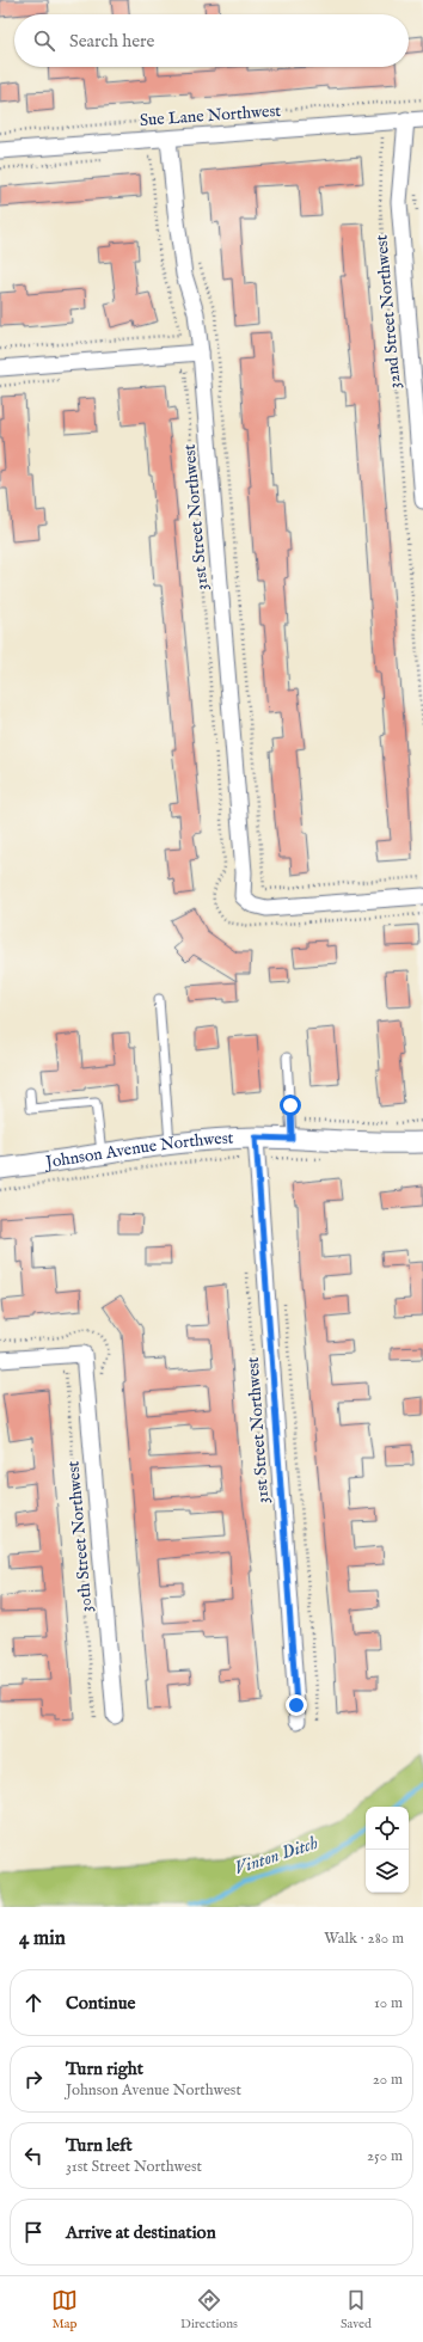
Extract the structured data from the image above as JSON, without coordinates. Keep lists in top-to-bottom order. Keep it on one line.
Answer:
{"streets":{"street":["Sue Lane Northwest","32nd Street Northwest","31st Street Northwest","Johnson Avenue Northwest","30th Street Northwest"]},"crossings":[["Sue Lane Northwest","32nd Street Northwest"],["Sue Lane Northwest","31st Street Northwest"],["31st Street Northwest","Johnson Avenue Northwest"]],"water":["Vinton Ditch"],"page":{"search":"Search here","heading":["4 min","Walk · 280 m"],"list":[["Continue","10 m"],["Turn right","Johnson Avenue Northwest","20 m"],["Turn left","31st Street Northwest","250 m"],"Arrive at destination"],"nav":["Map","Directions","Saved"]}}
